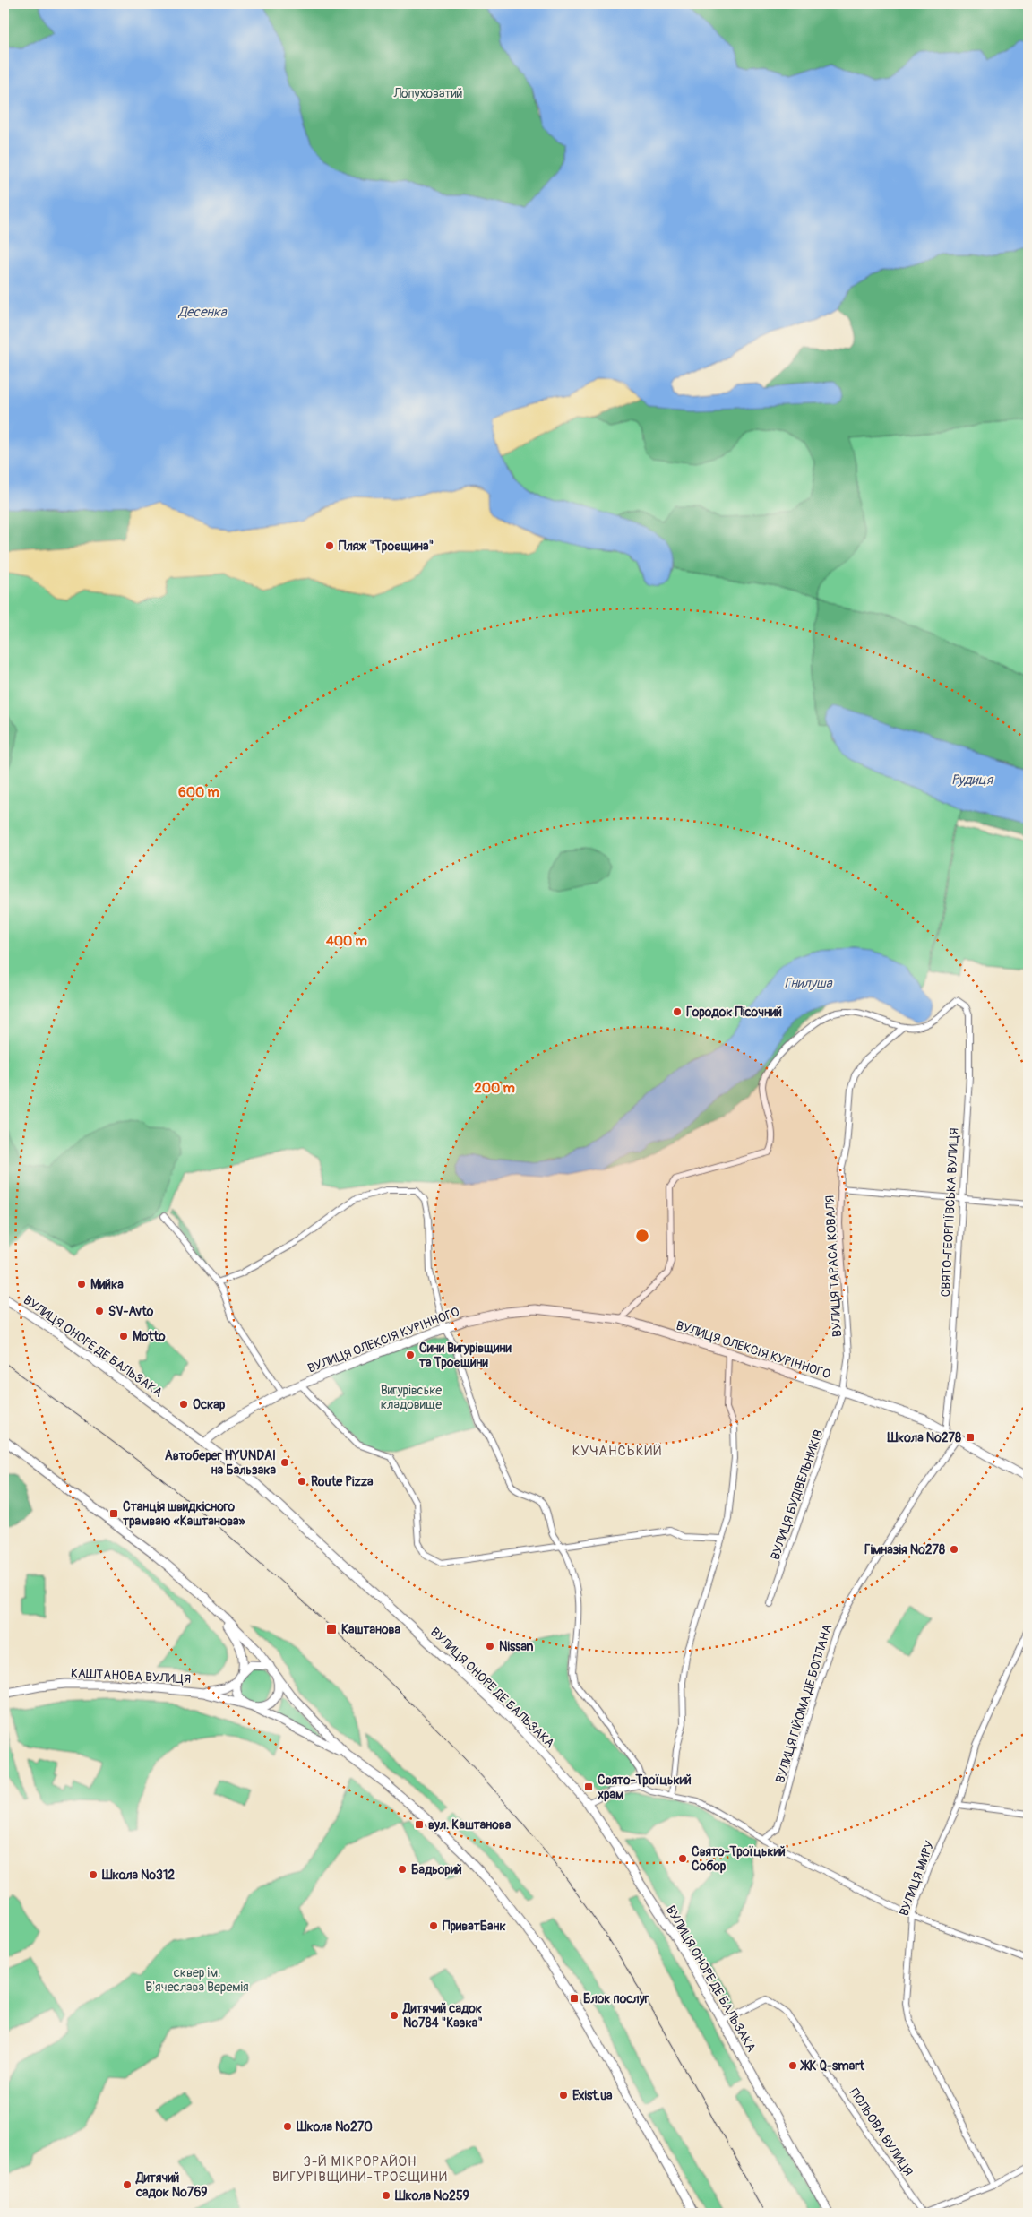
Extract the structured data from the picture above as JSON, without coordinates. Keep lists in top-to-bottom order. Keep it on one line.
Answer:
{"streets":{"street":["СВЯТО-ГЕОРГІЇВСЬКА ВУЛИЦЯ","ВУЛИЦЯ ТАРАСА КОВАЛЯ","ВУЛИЦЯ ОЛЕКСІЯ КУРІННОГО","ВУЛИЦЯ ОНОРЕ ДЕ БАЛЬЗАКА","ВУЛИЦЯ БУДІВЕЛЬНИКІВ","КАШТАНОВА ВУЛИЦЯ","ВУЛИЦЯ ГІЙОМА ДЕ БОПЛАНА","ВУЛИЦЯ МИРУ","ПОЛЬОВА ВУЛИЦЯ"]},"crossings":[["СВЯТО-ГЕОРГІЇВСЬКА ВУЛИЦЯ","ВУЛИЦЯ ТАРАСА КОВАЛЯ"],["СВЯТО-ГЕОРГІЇВСЬКА ВУЛИЦЯ","ВУЛИЦЯ ОЛЕКСІЯ КУРІННОГО"],["ВУЛИЦЯ ТАРАСА КОВАЛЯ","ВУЛИЦЯ ОЛЕКСІЯ КУРІННОГО"],["ВУЛИЦЯ ТАРАСА КОВАЛЯ","ВУЛИЦЯ БУДІВЕЛЬНИКІВ"],["ВУЛИЦЯ ОЛЕКСІЯ КУРІННОГО","ВУЛИЦЯ ОНОРЕ ДЕ БАЛЬЗАКА"],["ВУЛИЦЯ ОЛЕКСІЯ КУРІННОГО","ВУЛИЦЯ БУДІВЕЛЬНИКІВ"],["ВУЛИЦЯ ОЛЕКСІЯ КУРІННОГО","ВУЛИЦЯ ГІЙОМА ДЕ БОПЛАНА"],["ВУЛИЦЯ ОНОРЕ ДЕ БАЛЬЗАКА","ПОЛЬОВА ВУЛИЦЯ"]],"districts":["КУЧАНСЬКИЙ","3-Й МІКРОРАЙОН ВИГУРІВЩИНИ-ТРОЄЩИНИ"],"water":["Десенка","Рудиця","Гнилуша"],"parks":["Лопуховатий","Вигурівське кладовище","сквер ім. В'ячеслава Веремія"],"places":{"other":["Пляж \"Троєщина\"","Городок Пісочний","Мийка","SV-Avto","Motto","Сини Вигурівщини та Троєщини","Оскар","Автоберег HYUNDAI на Бальзака","Route Pizza","Гімназія №278","Nissan","Свято-Троїцький Собор","Бадьорий","Школа №312","ПриватБанк","Дитячий садок №784 \"Казка\"","ЖК Q-smart","Exist.ua","Школа №270","Дитячий садок №769","Школа №259"],"transit":["Школа №278","Станція швидкісного трамваю «Каштанова»","Каштанова","Свято-Троїцький храм","вул. Каштанова","Блок послуг"]},"rings":["600 m","400 m","200 m"]}
